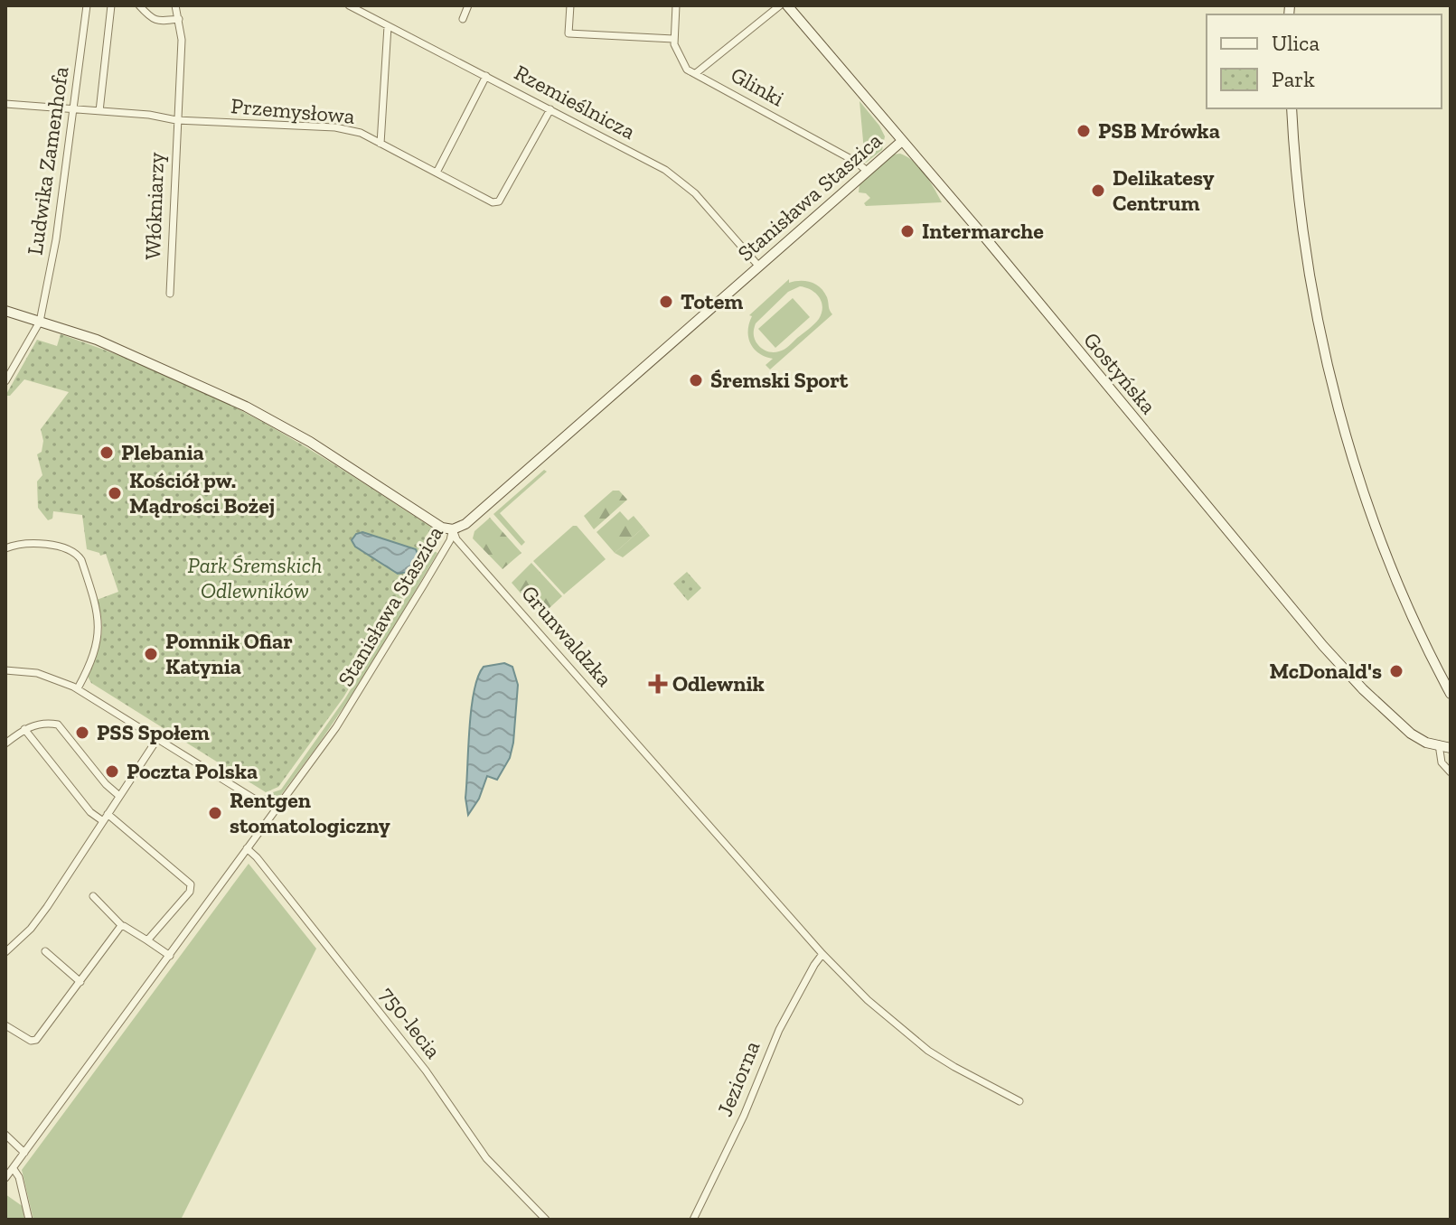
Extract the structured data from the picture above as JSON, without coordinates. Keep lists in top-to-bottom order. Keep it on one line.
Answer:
{"streets":{"main road":["Stanisława Staszica","Gostyńska","Grunwaldzka"],"street":["Glinki","Rzemieślnicza","Przemysłowa","Ludwika Zamenhofa","Włókniarzy","750-lecia","Jeziorna"]},"crossings":[["Glinki","Stanisława Staszica"],["Rzemieślnicza","Przemysłowa"],["Rzemieślnicza","Stanisława Staszica"],["Przemysłowa","Ludwika Zamenhofa"],["Przemysłowa","Włókniarzy"],["Ludwika Zamenhofa","Grunwaldzka"],["Stanisława Staszica","Gostyńska"],["Stanisława Staszica","Grunwaldzka"],["Stanisława Staszica","750-lecia"],["Grunwaldzka","Jeziorna"]],"parks":["Park Śremskich Odlewników"],"places":{"other":["PSB Mrówka","Delikatesy Centrum","Intermarche","Totem","Śremski Sport","Plebania","Kościół pw. Mądrości Bożej","Pomnik Ofiar Katynia","McDonald's","PSS Społem","Poczta Polska","Rentgen stomatologiczny"],"health":["Odlewnik"]},"legend":["Ulica","Park"]}
